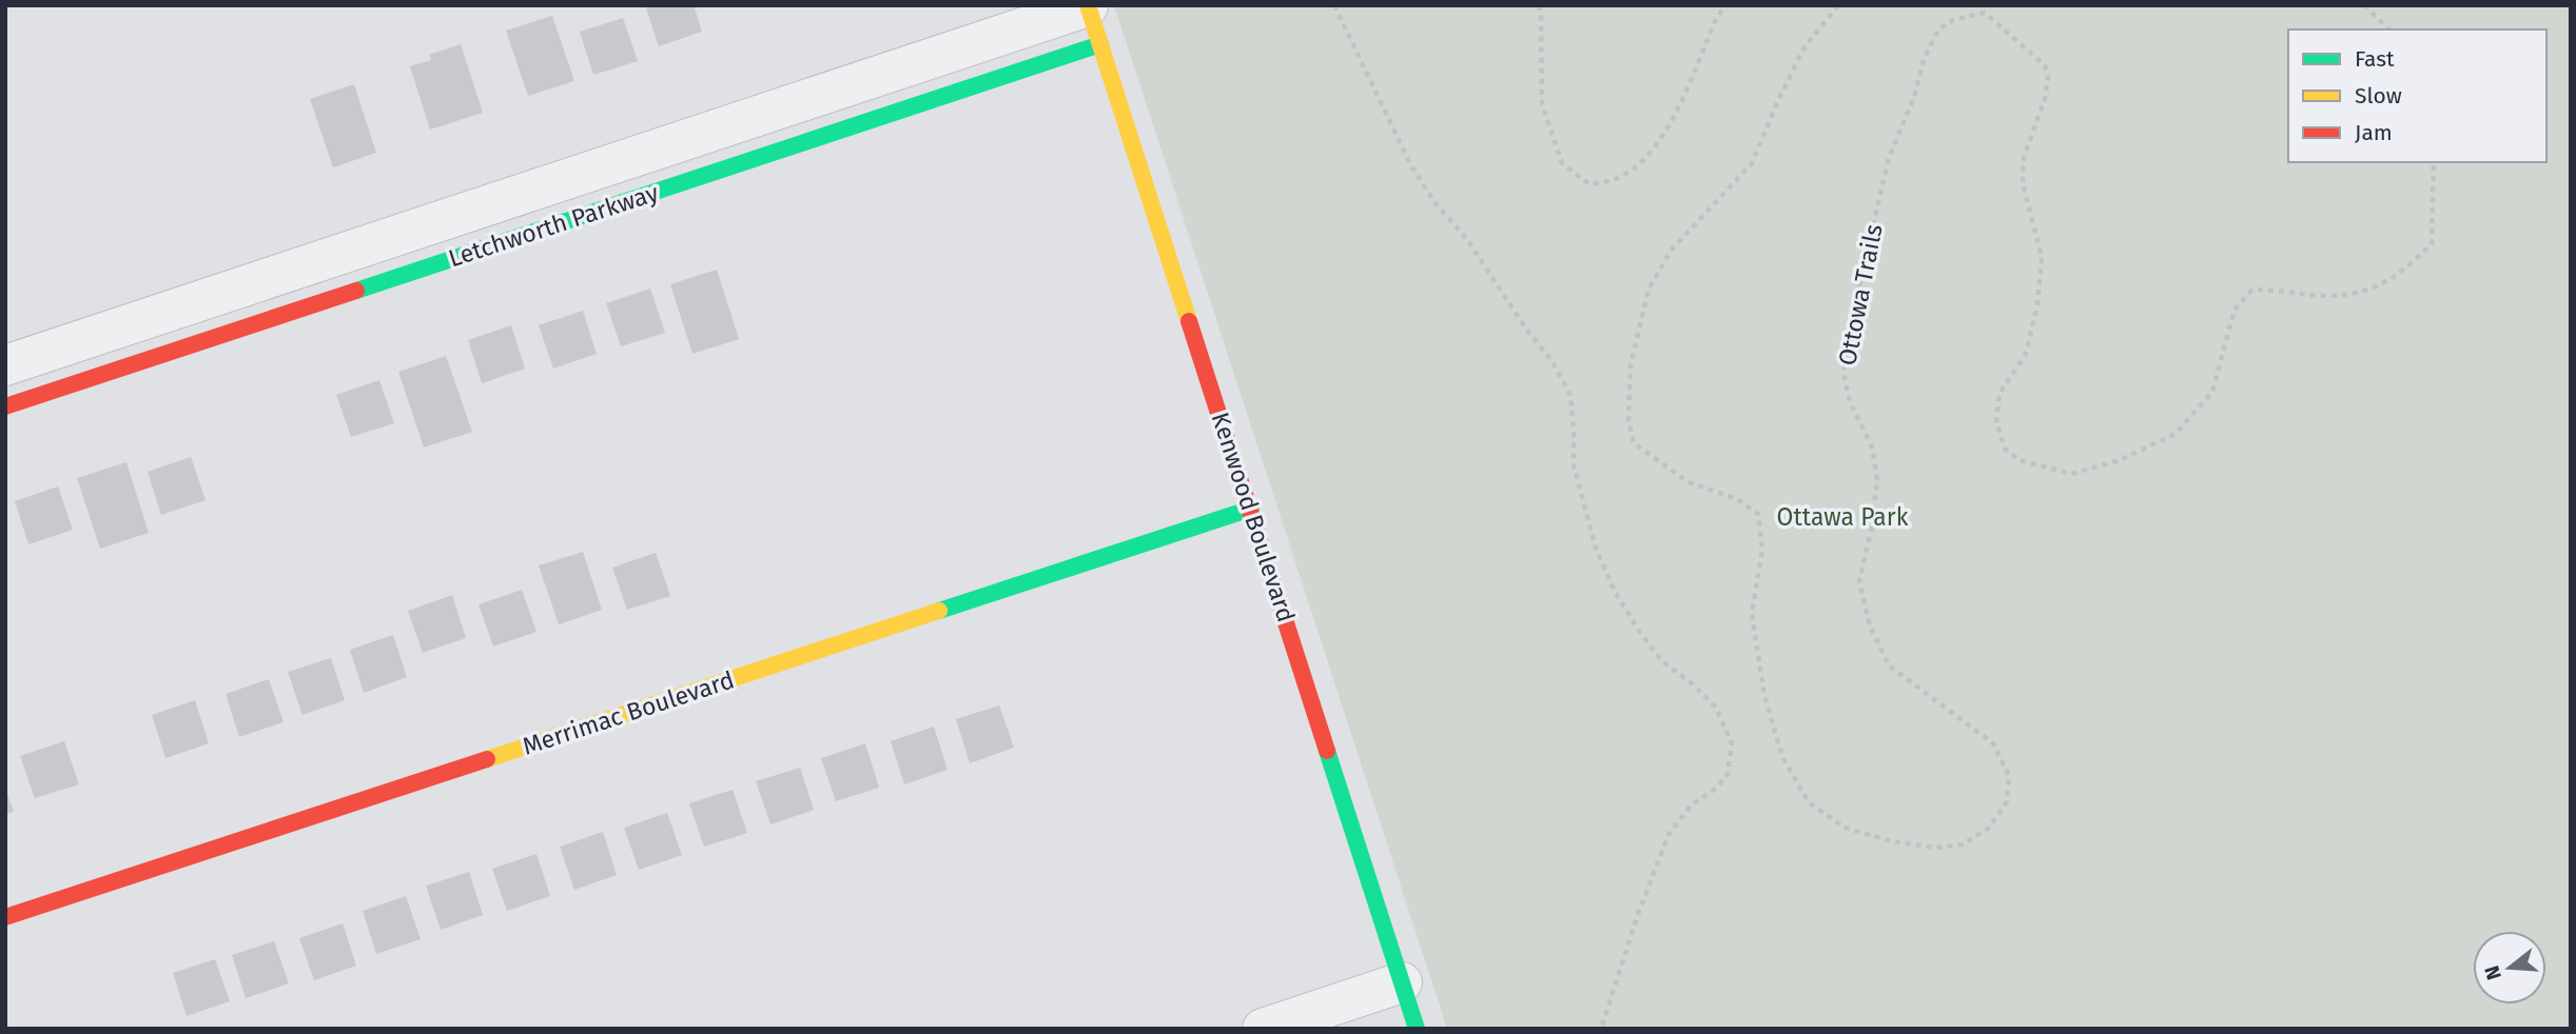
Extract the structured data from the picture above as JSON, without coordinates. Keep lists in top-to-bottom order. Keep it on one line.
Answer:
{"streets":{"street":["Letchworth Parkway","Kenwood Boulevard","Merrimac Boulevard"],"path":["Ottowa Trails"]},"crossings":[["Letchworth Parkway","Kenwood Boulevard"],["Kenwood Boulevard","Merrimac Boulevard"]],"parks":["Ottawa Park"],"legend":["Fast","Slow","Jam"],"north":"left"}
